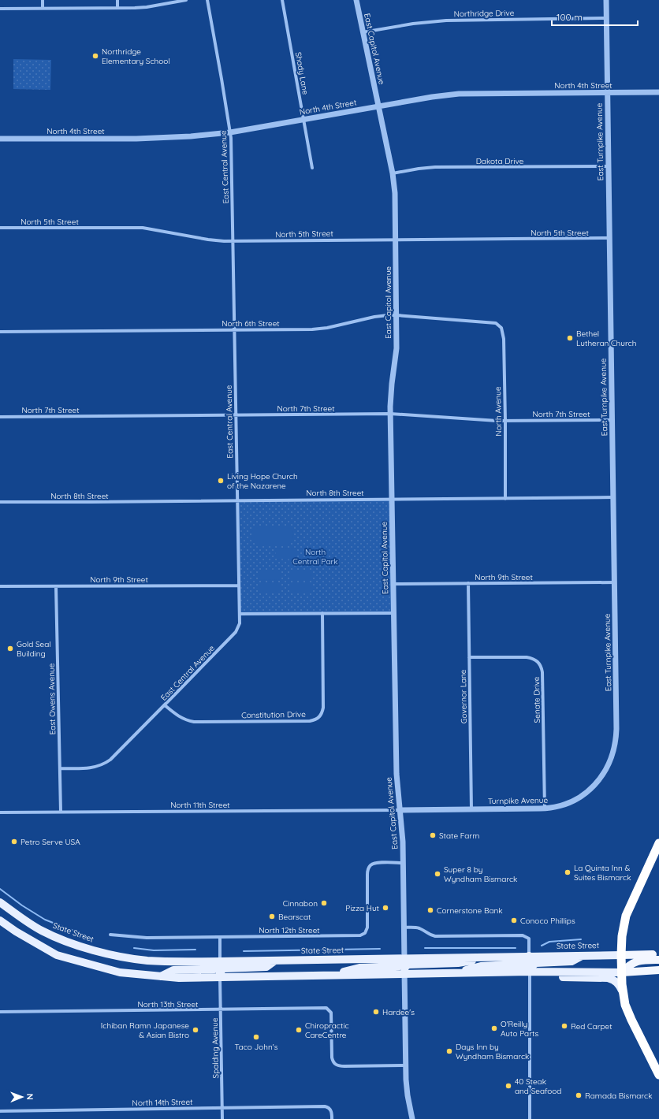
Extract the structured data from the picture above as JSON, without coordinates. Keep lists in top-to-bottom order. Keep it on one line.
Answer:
{"streets":{"highway":["State Street"],"street":["Northridge Drive","East Capitol Avenue","Shady Lane","North 4th Street","East Turnpike Avenue","Dakota Drive","East Central Avenue","North 5th Street","North 6th Street","North 7th Street","North Avenue","North 8th Street","North 9th Street","Governor Lane","East Owens Avenue","Senate Drive","Constitution Drive","Turnpike Avenue","North 11th Street","North 12th Street","North 13th Street","Spalding Avenue","North 14th Street"]},"crossings":[["Northridge Drive","East Capitol Avenue"],["Northridge Drive","East Turnpike Avenue"],["East Capitol Avenue","North 4th Street"],["East Capitol Avenue","Dakota Drive"],["East Capitol Avenue","North 5th Street"],["East Capitol Avenue","North 6th Street"],["East Capitol Avenue","North 7th Street"],["East Capitol Avenue","North 8th Street"],["East Capitol Avenue","North 9th Street"],["East Capitol Avenue","Turnpike Avenue"],["East Capitol Avenue","North 11th Street"],["East Capitol Avenue","North 12th Street"],["East Capitol Avenue","State Street"],["East Capitol Avenue","North 13th Street"],["Shady Lane","North 4th Street"],["North 4th Street","East Turnpike Avenue"],["North 4th Street","East Central Avenue"],["East Turnpike Avenue","Dakota Drive"],["East Turnpike Avenue","North 5th Street"],["East Turnpike Avenue","North 7th Street"],["East Turnpike Avenue","North 8th Street"],["East Turnpike Avenue","North 9th Street"],["East Turnpike Avenue","Turnpike Avenue"],["East Central Avenue","North 5th Street"],["East Central Avenue","North 6th Street"],["East Central Avenue","North 7th Street"],["East Central Avenue","North 8th Street"],["East Central Avenue","North 9th Street"],["East Central Avenue","East Owens Avenue"],["East Central Avenue","Constitution Drive"],["North 6th Street","North Avenue"],["North 7th Street","North Avenue"],["North Avenue","North 8th Street"],["North 9th Street","Governor Lane"],["North 9th Street","East Owens Avenue"],["Governor Lane","Senate Drive"],["Governor Lane","Turnpike Avenue"],["East Owens Avenue","North 11th Street"],["Senate Drive","Turnpike Avenue"],["Turnpike Avenue","North 11th Street"],["State Street","Spalding Avenue"],["North 13th Street","Spalding Avenue"],["Spalding Avenue","North 14th Street"]],"parks":["North Central Park"],"places":["Northridge Elementary School","Bethel Lutheran Church","Living Hope Church of the Nazarene","Gold Seal Building","State Farm","Petro Serve USA","La Quinta Inn & Suites Bismarck","Super 8 by Wyndham Bismarck","Cinnabon","Pizza Hut","Cornerstone Bank","Bearscat","Conoco Phillips","Hardee's","Red Carpet","O'Reilly Auto Parts","Ichiban Ramn Japanese & Asian Bistro","Chiropractic CareCentre","Taco John's","Days Inn by Wyndham Bismarck","40 Steak and Seafood","Ramada Bismarck"],"scale_bar":"100 m","north":"right"}
